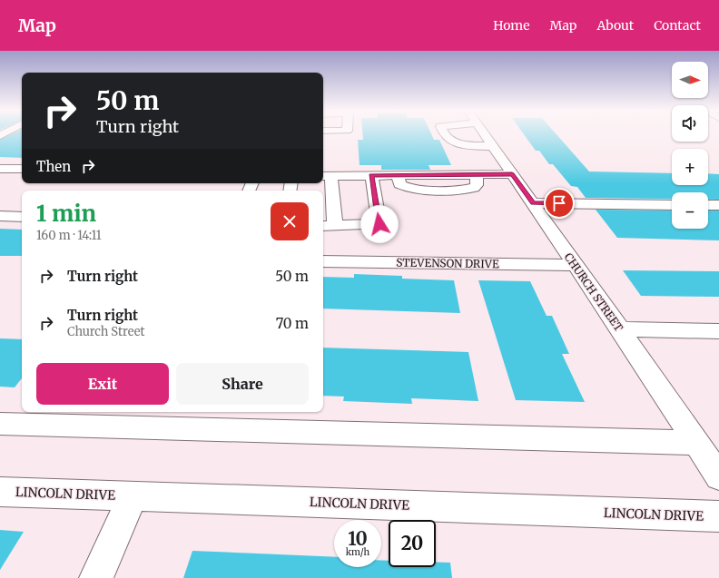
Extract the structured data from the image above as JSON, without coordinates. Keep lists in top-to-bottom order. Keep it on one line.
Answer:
{"streets":{"street":["STEVENSON DRIVE","CHURCH STREET","LINCOLN DRIVE"]},"crossings":[["STEVENSON DRIVE","CHURCH STREET"]],"north":"right","page":{"header":"Map","nav":["Home","Map","About","Contact"],"map_buttons":["+","−"],"turn":["50 m","Turn right"],"then":"Then","heading":["1 min","160 m · 14:11"],"list":[{"name":"Turn right","value":"50 m"},{"name":"Turn right","note":"Church Street","value":"70 m"}],"buttons":["Exit","Share"],"speed":"10 km/h","limit":"20"}}
